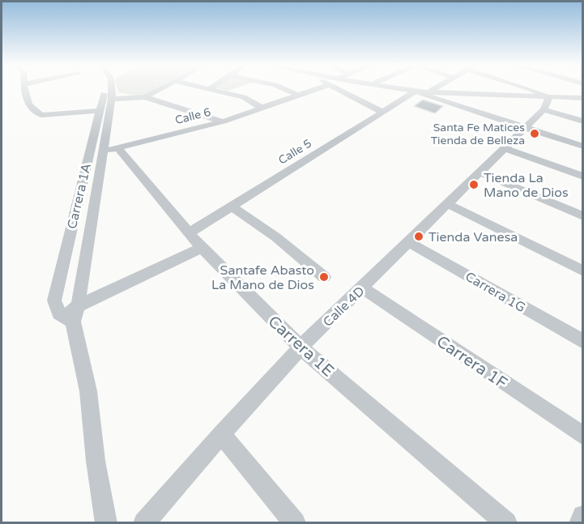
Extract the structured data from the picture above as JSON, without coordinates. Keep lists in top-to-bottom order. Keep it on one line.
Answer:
{"streets":{"street":["Calle 6","Calle 5","Carrera 1A","Carrera 1G","Calle 4D","Carrera 1E","Carrera 1F"]},"crossings":[["Calle 6","Carrera 1A"],["Calle 6","Carrera 1E"],["Calle 5","Carrera 1E"],["Carrera 1A","Carrera 1E"],["Carrera 1G","Calle 4D"],["Calle 4D","Carrera 1E"],["Calle 4D","Carrera 1F"]],"places":["Santa Fe Matices Tienda de Belleza","Tienda La Mano de Dios","Tienda Vanesa","Santafe Abasto La Mano de Dios"]}
